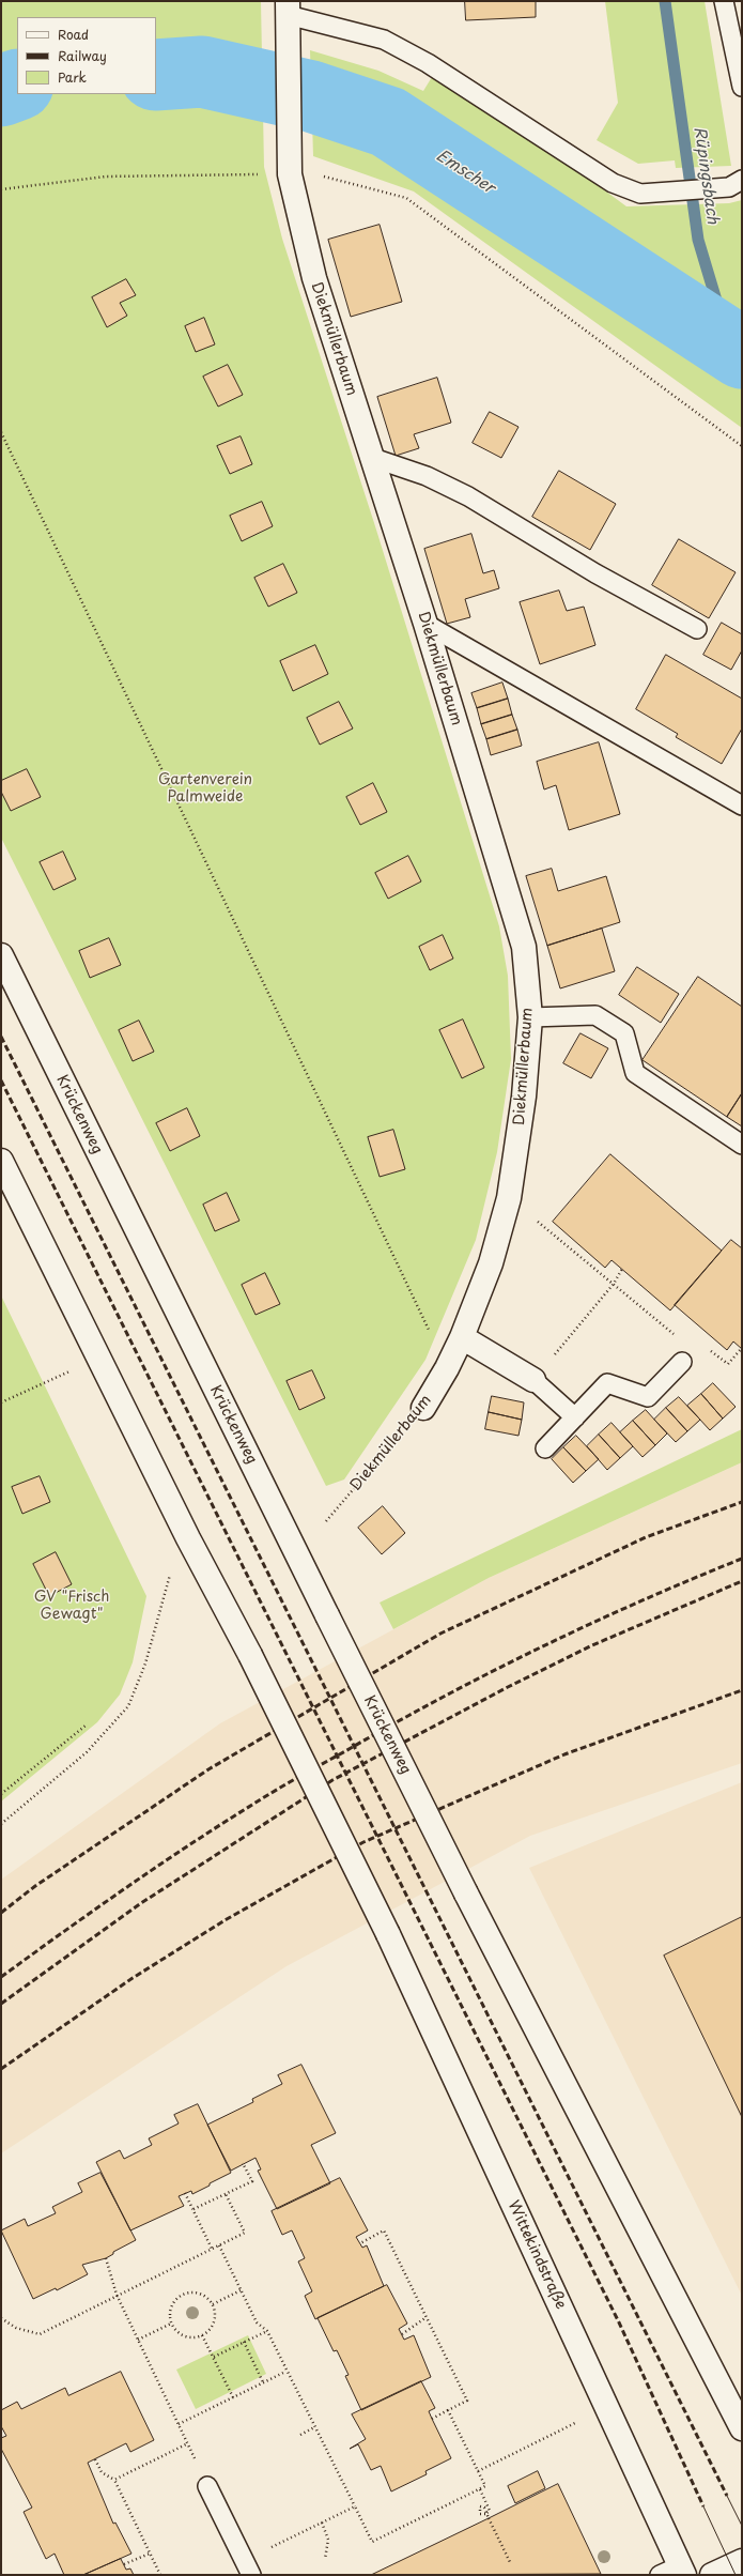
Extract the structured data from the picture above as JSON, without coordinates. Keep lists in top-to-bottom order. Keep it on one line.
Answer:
{"streets":{"main road":["Diekmüllerbaum","Krückenweg","Wittekindstraße"]},"water":["Emscher","Rüpingsbach"],"parks":["Gartenverein Palmweide","GV \"Frisch Gewagt\""],"legend":["Road","Railway","Park"]}
